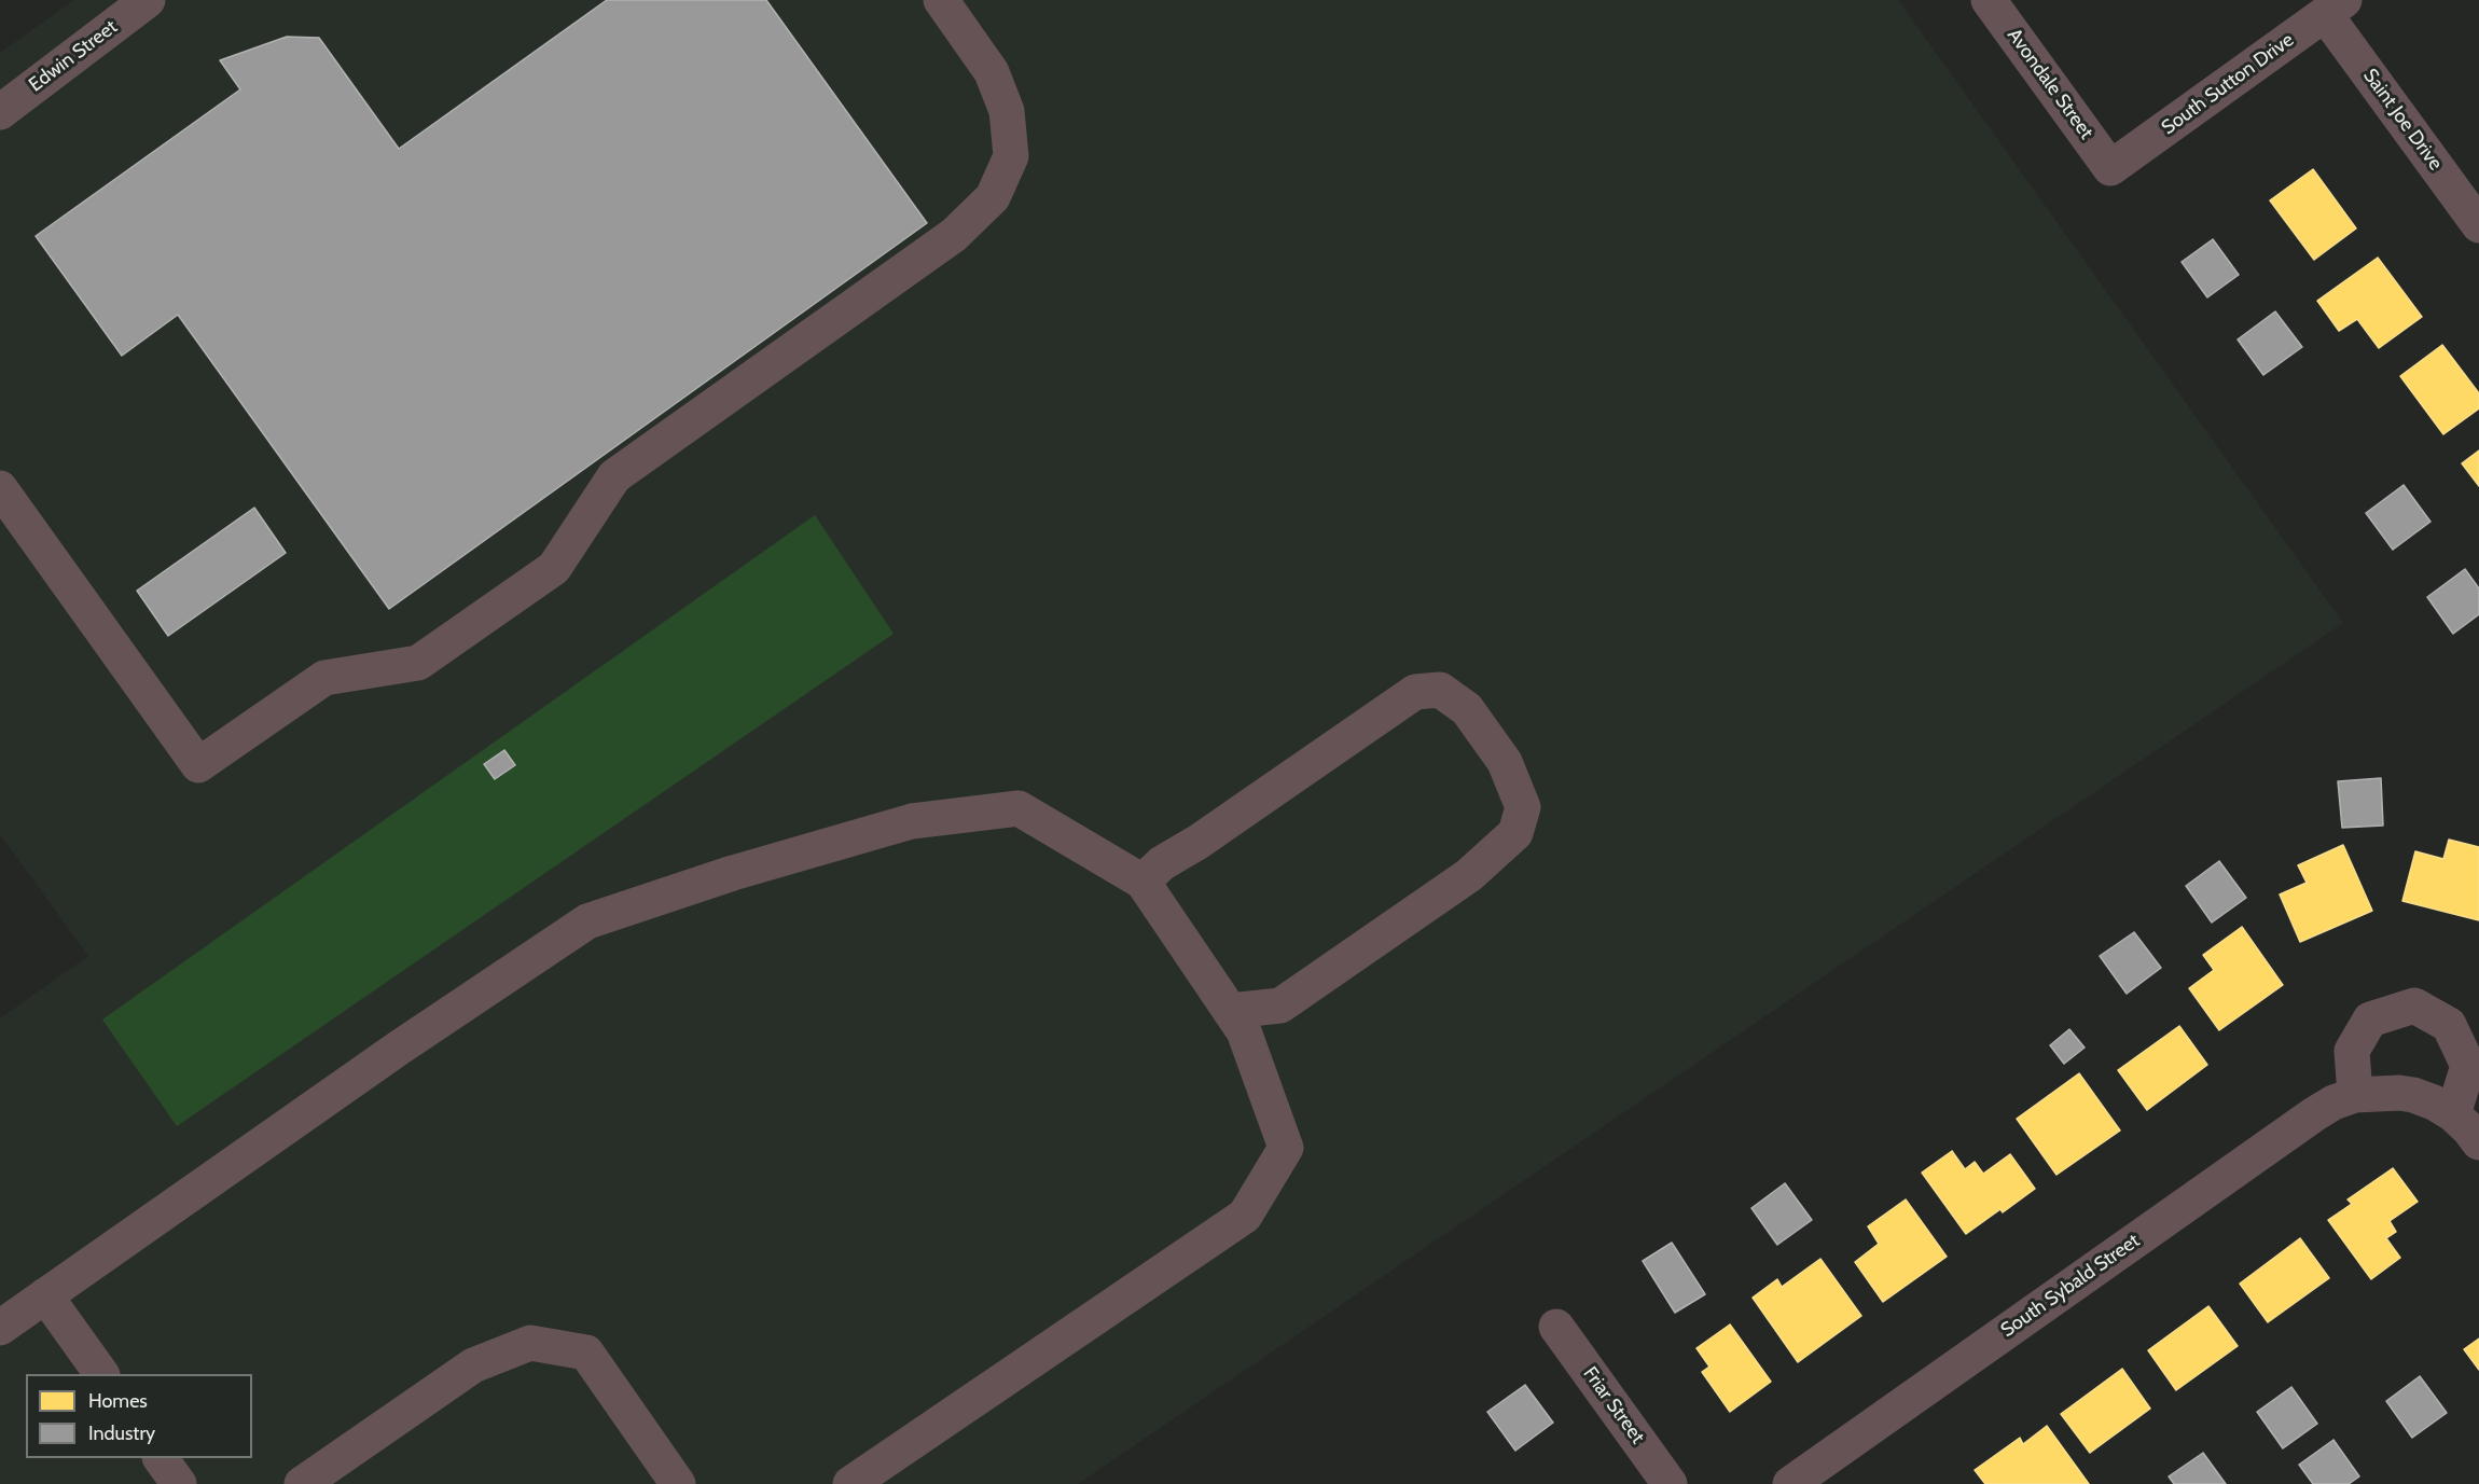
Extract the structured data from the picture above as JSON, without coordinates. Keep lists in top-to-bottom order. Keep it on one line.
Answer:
{"streets":{"street":["Edwin Street","Avondale Street","South Sutton Drive","Saint Joe Drive","South Sybald Street","Friar Street"]},"crossings":[["Avondale Street","South Sutton Drive"],["South Sutton Drive","Saint Joe Drive"]],"legend":["Homes","Industry"]}
